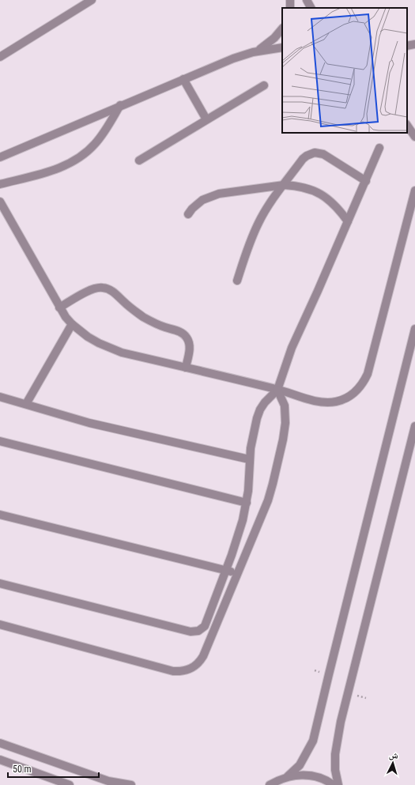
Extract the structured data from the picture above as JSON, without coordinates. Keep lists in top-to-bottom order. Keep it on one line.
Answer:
{"scale_bar":"50 m","north":"top"}
